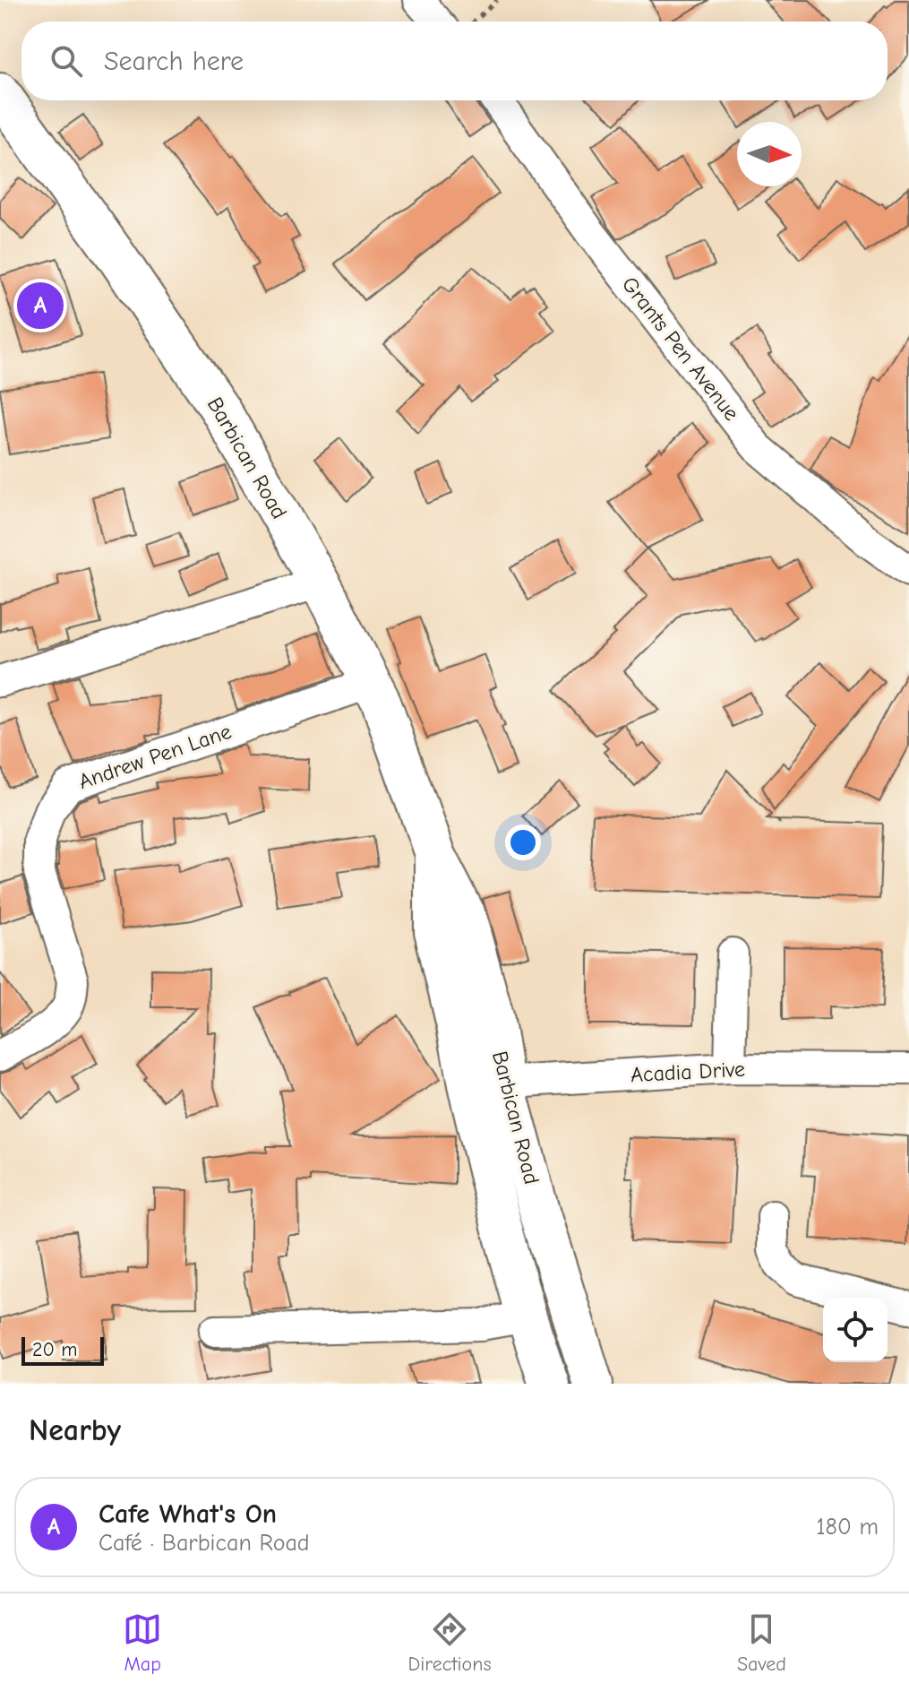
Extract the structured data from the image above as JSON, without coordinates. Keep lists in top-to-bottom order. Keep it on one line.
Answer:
{"streets":{"main road":["Barbican Road"],"street":["Grants Pen Avenue","Andrew Pen Lane","Acadia Drive"]},"crossings":[["Barbican Road","Andrew Pen Lane"],["Barbican Road","Acadia Drive"]],"scale_bar":"20 m","north":"right","page":{"search":"Search here","pins":"A","scale":"20 m","heading":"Nearby","list":[{"mark":"A","name":"Cafe What's On","note":"Café · Barbican Road","value":"180 m"}],"nav":["Map","Directions","Saved"]}}
